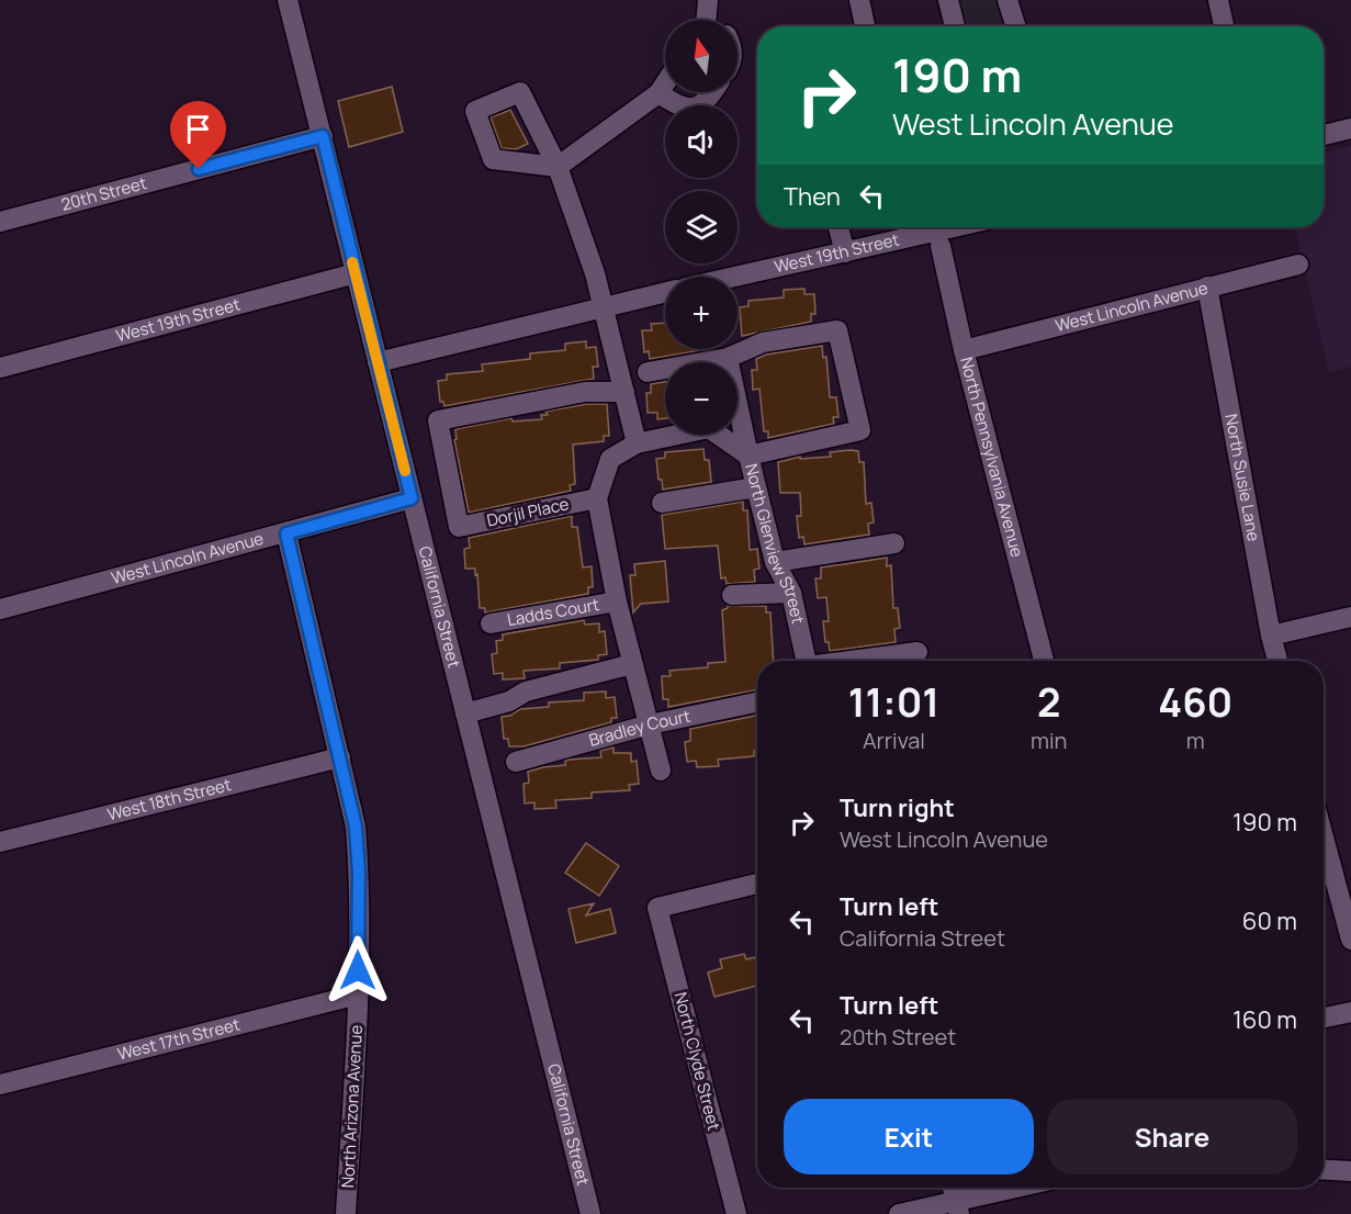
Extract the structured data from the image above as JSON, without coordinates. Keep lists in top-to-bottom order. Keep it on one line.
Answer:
{"streets":{"street":["20th Street","West 19th Street","West Lincoln Avenue","North Pennsylvania Avenue","North Susie Lane","Dorjil Place","North Glenview Street","California Street","Ladds Court","Bradley Court","West 18th Street","West 17th Street","North Clyde Street","North Arizona Avenue"]},"crossings":[["20th Street","California Street"],["West 19th Street","North Pennsylvania Avenue"],["West 19th Street","California Street"],["West Lincoln Avenue","North Pennsylvania Avenue"],["West Lincoln Avenue","North Susie Lane"],["West Lincoln Avenue","California Street"],["West Lincoln Avenue","North Arizona Avenue"],["Dorjil Place","North Glenview Street"],["West 18th Street","North Arizona Avenue"],["West 17th Street","North Arizona Avenue"]],"north":"top","page":{"map_buttons":["+","−"],"turn":["190 m","West Lincoln Avenue"],"then":"Then","eta":["11:01","Arrival","2","min","460","m"],"list":[{"name":"Turn right","note":"West Lincoln Avenue","value":"190 m"},{"name":"Turn left","note":"California Street","value":"60 m"},{"name":"Turn left","note":"20th Street","value":"160 m"}],"buttons":["Exit","Share"]}}
